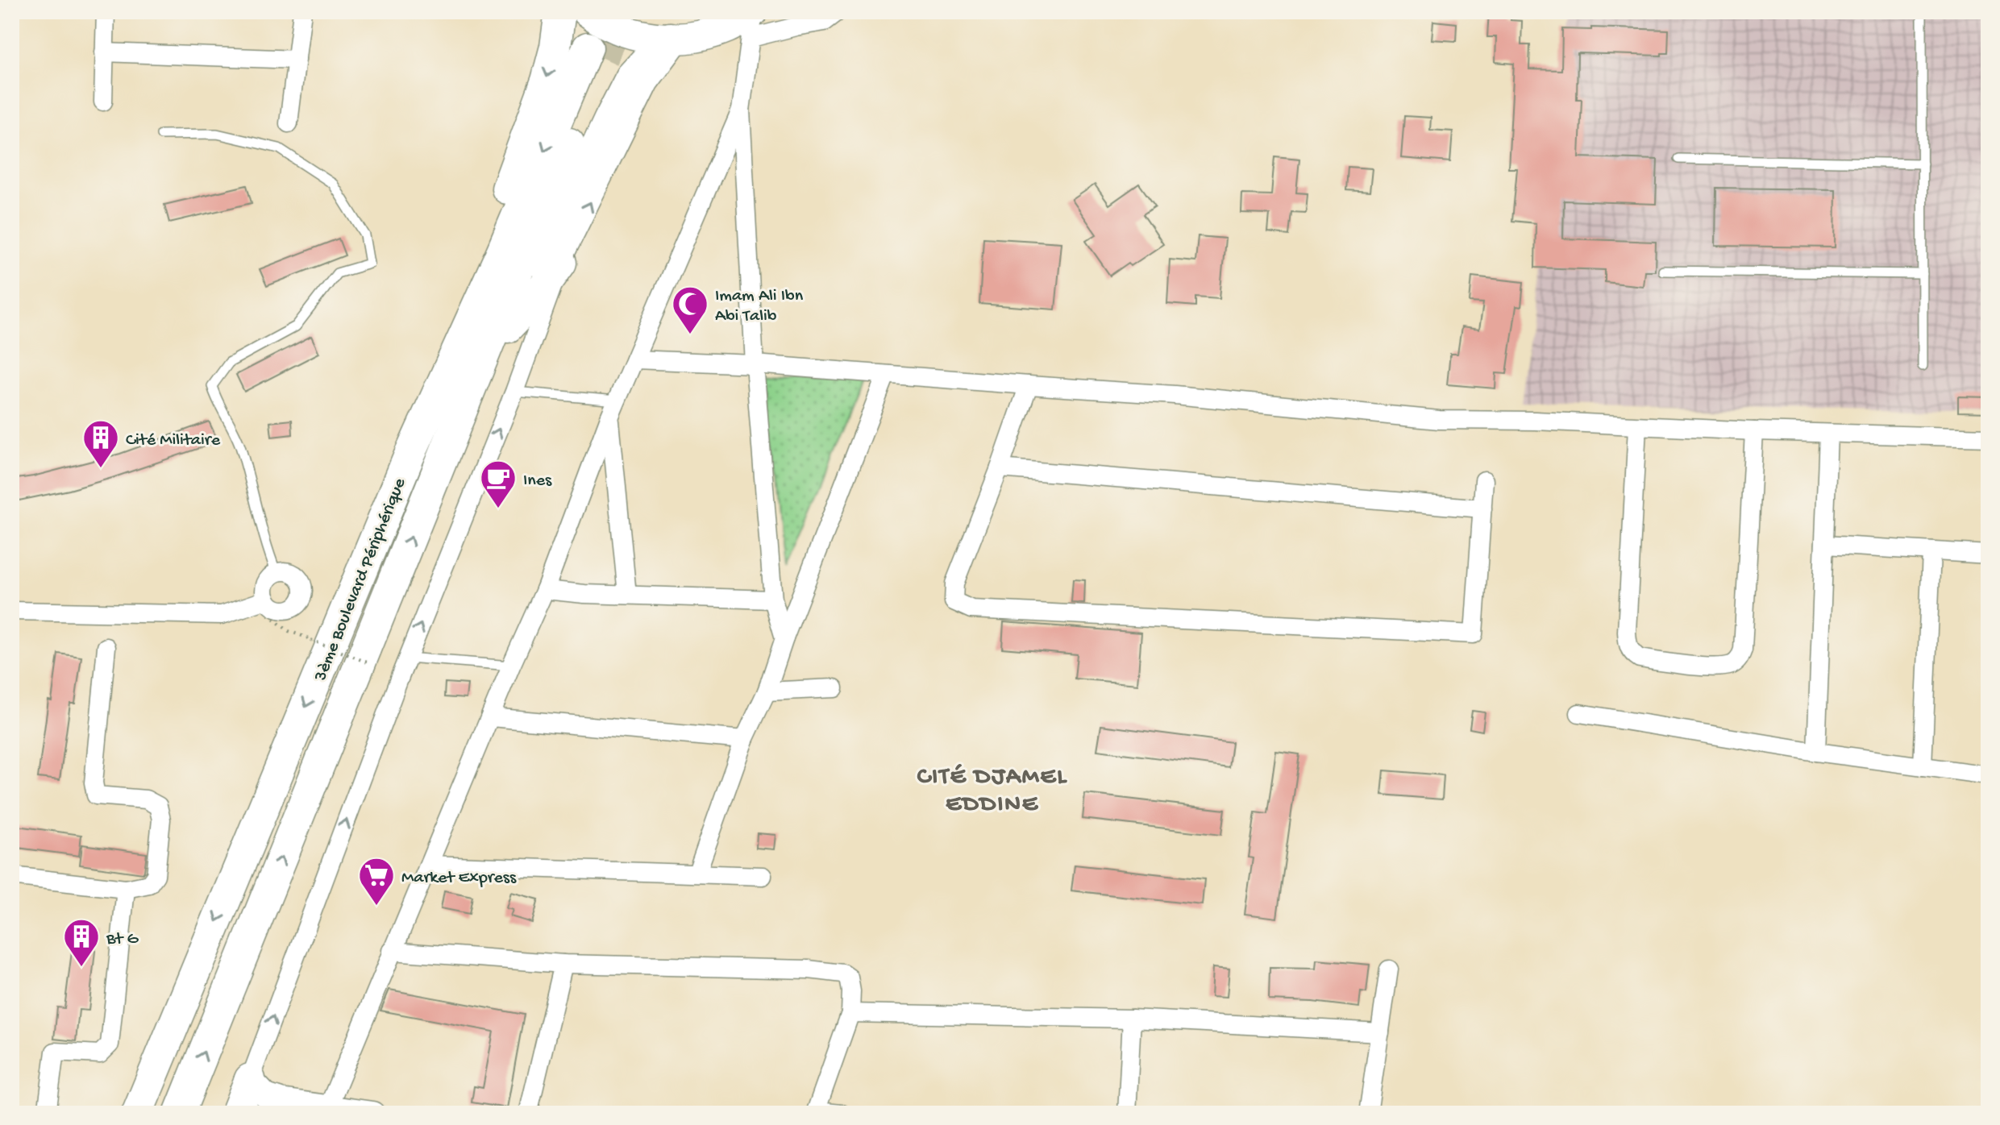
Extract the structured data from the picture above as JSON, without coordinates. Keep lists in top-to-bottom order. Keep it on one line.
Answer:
{"streets":{"highway":["3ème Boulevard Périphérique"]},"districts":["CITÉ DJAMEL EDDINE"],"places":{"mosque":["Imam Ali Ibn Abi Talib"],"building":["Cité Militaire","Bt G"],"cafe":["Ines"],"supermarket":["Market Express"]}}
